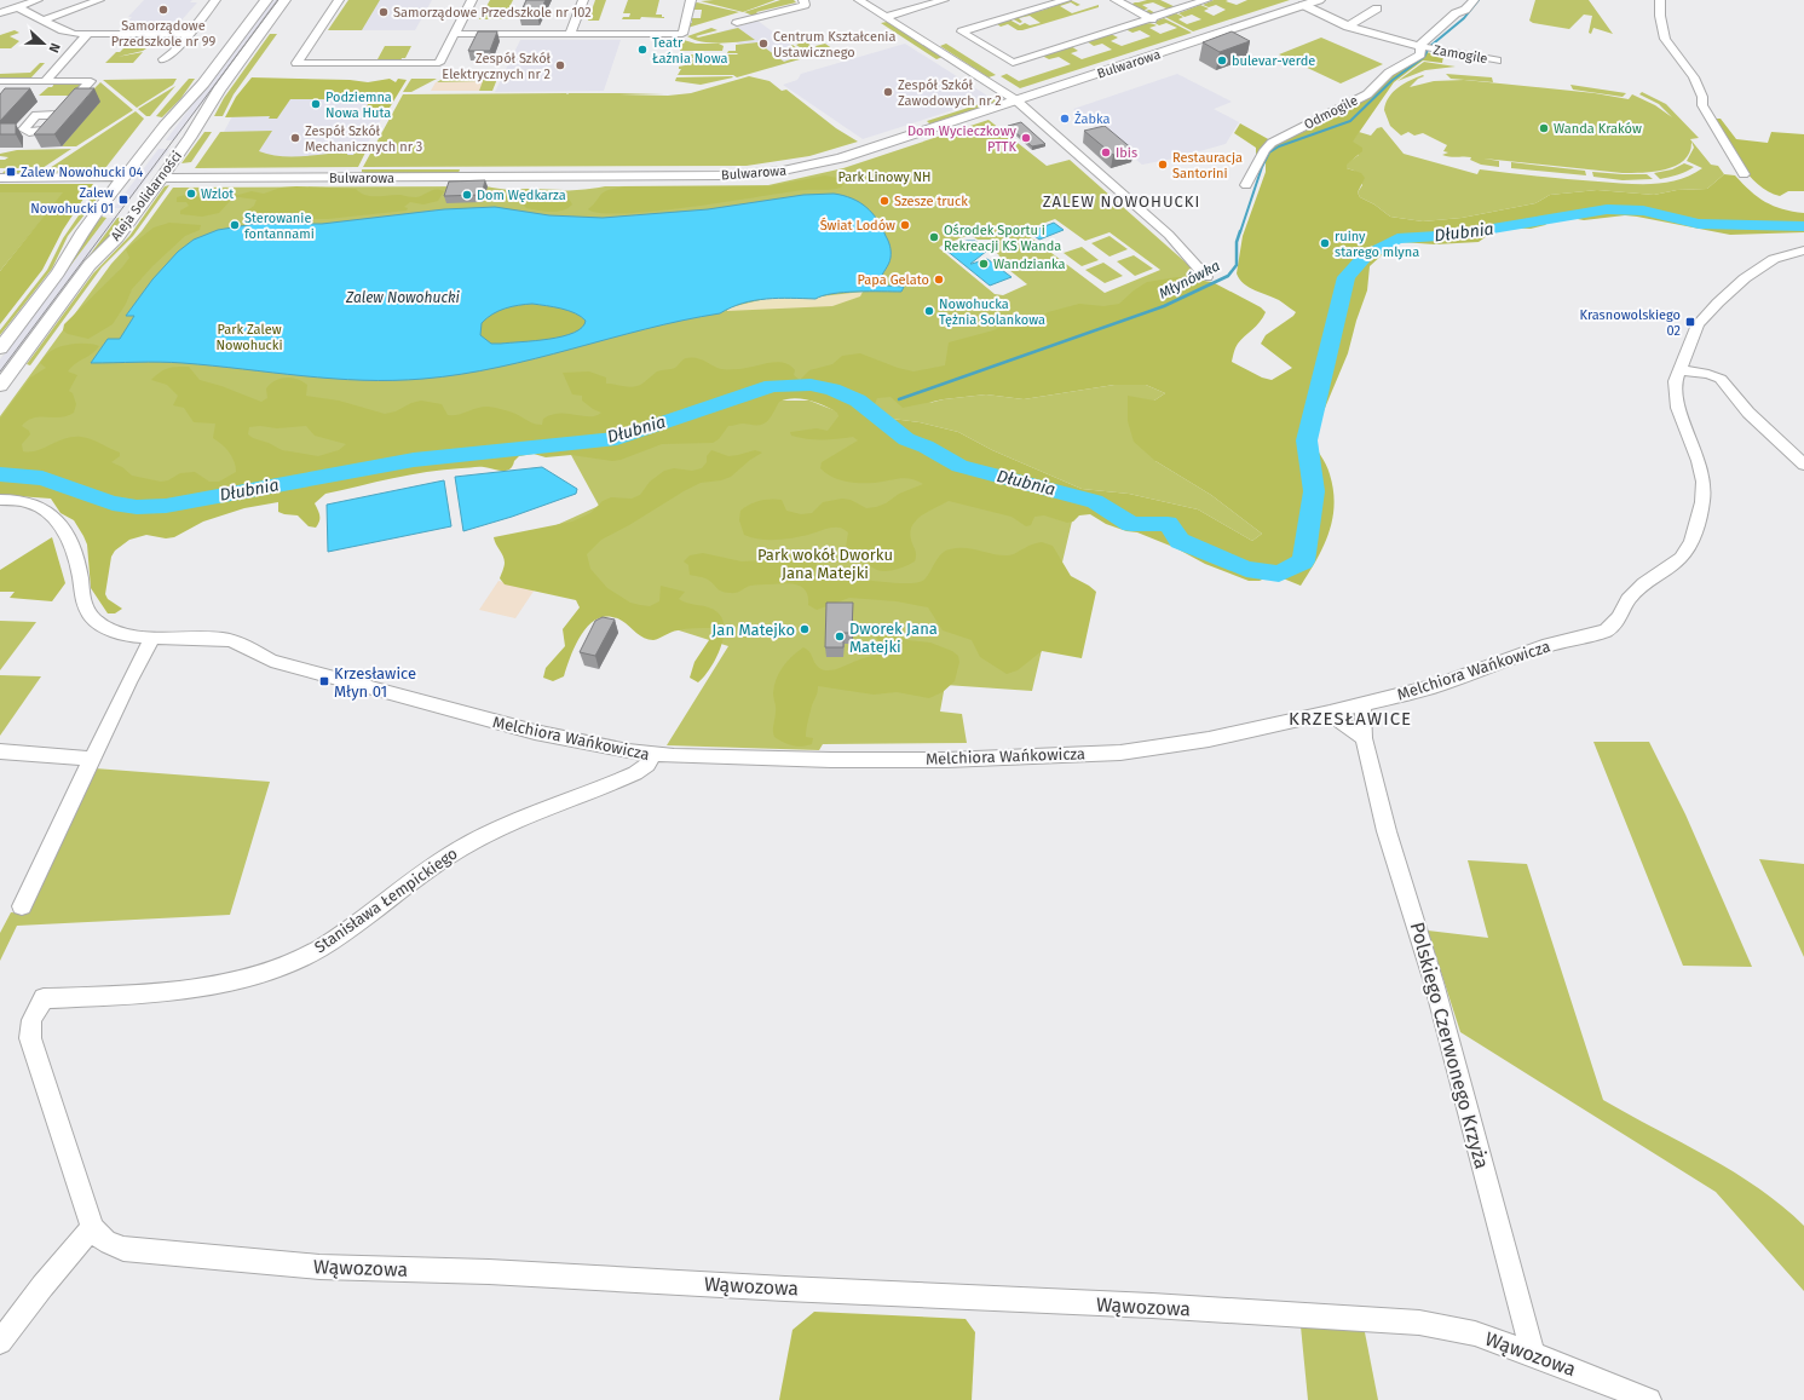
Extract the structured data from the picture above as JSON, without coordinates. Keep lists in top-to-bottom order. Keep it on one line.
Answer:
{"streets":{"street":["Zamogile","Bulwarowa","Odmogile","Aleja Solidarności","Melchiora Wańkowicza","Stanisława Łempickiego","Polskiego Czerwonego Krzyża","Wąwozowa"]},"crossings":[["Zamogile","Odmogile"],["Bulwarowa","Aleja Solidarności"],["Melchiora Wańkowicza","Stanisława Łempickiego"],["Melchiora Wańkowicza","Polskiego Czerwonego Krzyża"],["Stanisława Łempickiego","Wąwozowa"],["Polskiego Czerwonego Krzyża","Wąwozowa"]],"districts":["ZALEW NOWOHUCKI","KRZESŁAWICE"],"water":["Dłubnia","Młynówka","Zalew Nowohucki"],"parks":["Park Linowy NH","Park Zalew Nowohucki","Park wokół Dworku Jana Matejki"],"places":{"other":["Samorządowe Przedszkole nr 99","Samorządowe Przedszkole nr 102","Centrum Kształcenia Ustawicznego","Teatr Łaźnia Nowa","bulevar-verde","Zespół Szkół Elektrycznych nr 2","Zespół Szkół Zawodowych nr 2","Podziemna Nowa Huta","Żabka","Wanda Kraków","Zespół Szkół Mechanicznych nr 3","Dom Wycieczkowy PTTK","Ibis","Restauracja Santorini","Wzlot","Dom Wędkarza","Szesze truck","Sterowanie fontannami","Świat Lodów","Ośrodek Sportu i Rekreacji KS Wanda","ruiny starego mlyna","Wandzianka","Papa Gelato","Nowohucka Tężnia Solankowa","Jan Matejko","Dworek Jana Matejki"],"transit":["Zalew Nowohucki 04","Zalew Nowohucki 01","Krasnowolskiego 02","Krzesławice Młyn 01"]},"north":"right"}
